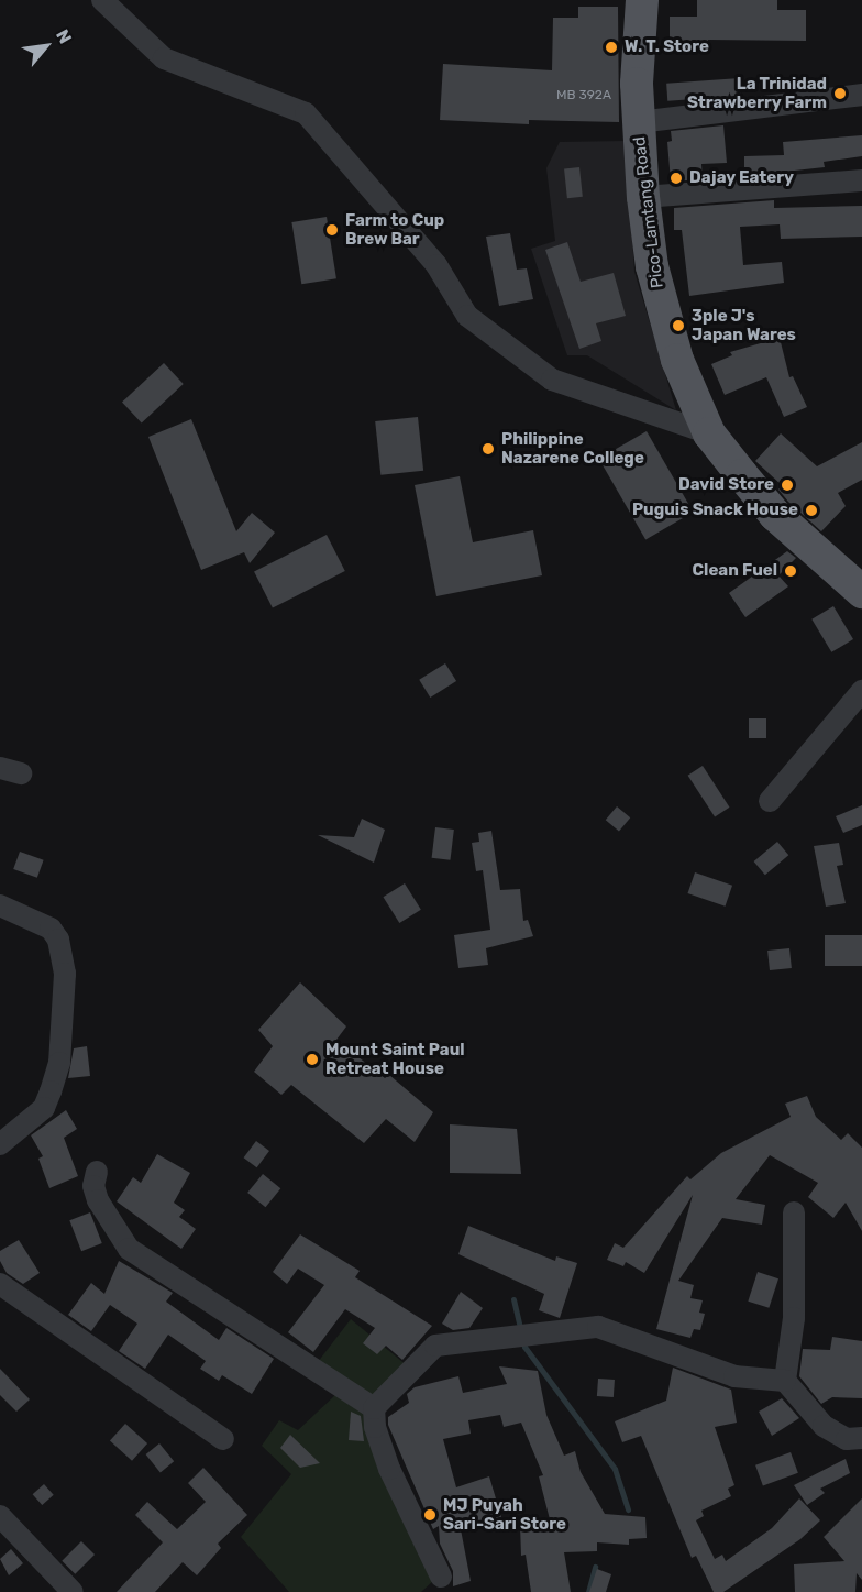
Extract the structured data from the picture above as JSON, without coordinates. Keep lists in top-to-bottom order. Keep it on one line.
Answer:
{"streets":{"main road":["Pico-Lamtang Road"]},"places":["W. T. Store","La Trinidad Strawberry Farm","Dajay Eatery","Farm to Cup Brew Bar","3ple J's Japan Wares","Philippine Nazarene College","David Store","Puguis Snack House","Clean Fuel","Mount Saint Paul Retreat House","MJ Puyah Sari-Sari Store"],"house_numbers":["MB 392A"],"north":"top right"}
